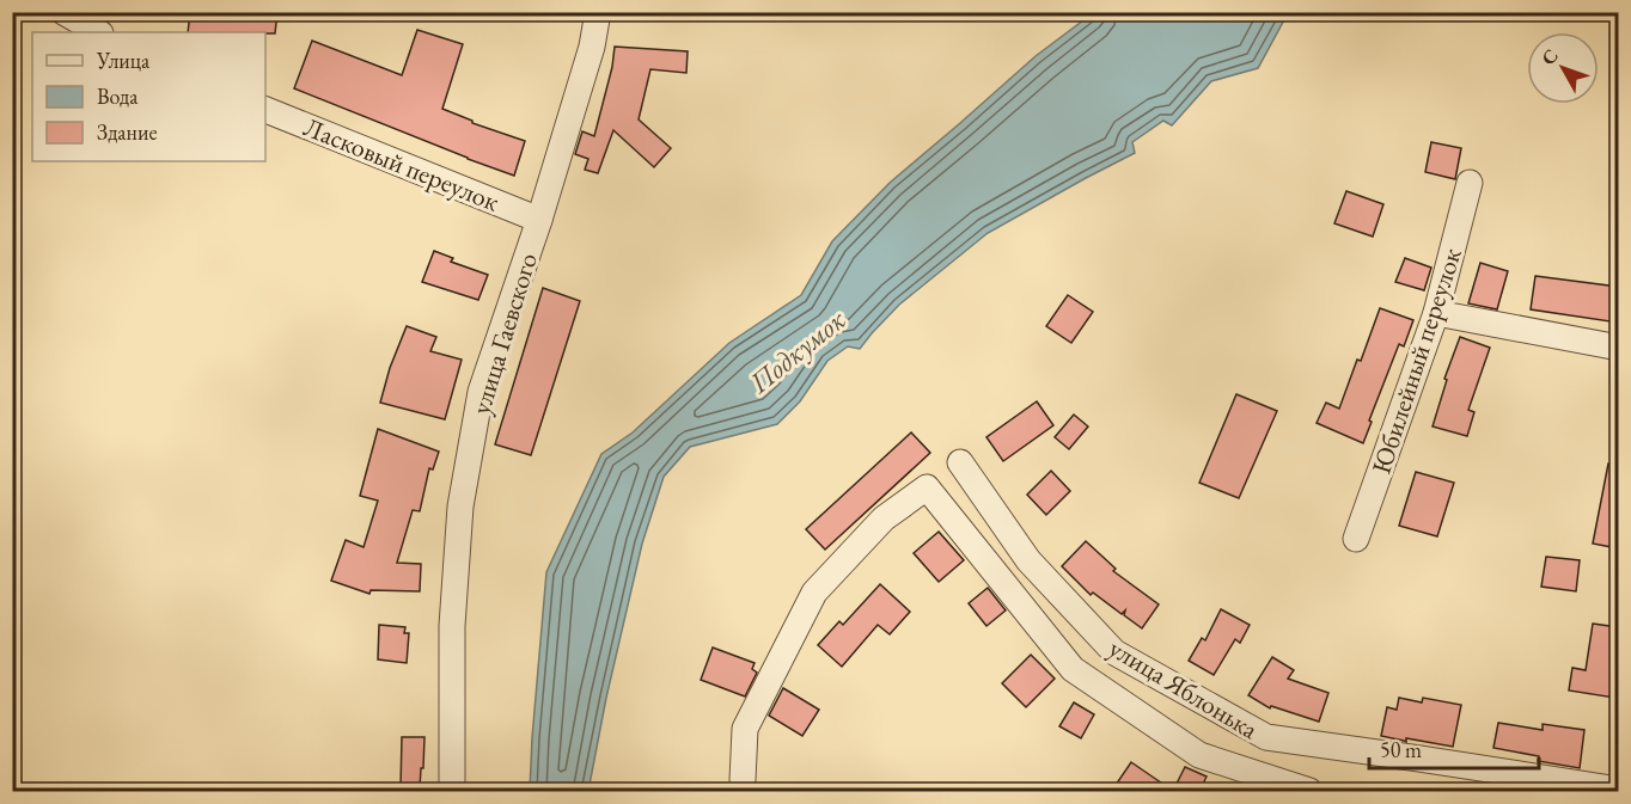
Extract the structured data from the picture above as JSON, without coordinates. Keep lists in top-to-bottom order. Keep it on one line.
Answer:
{"streets":{"street":["Ласковый переулок","улица Гаевского","Юбилейный переулок","улица Яблонька"]},"crossings":[["Ласковый переулок","улица Гаевского"]],"water":["Подкумок"],"legend":["Улица","Вода","Здание"],"scale_bar":"50 m","north":"top left"}
